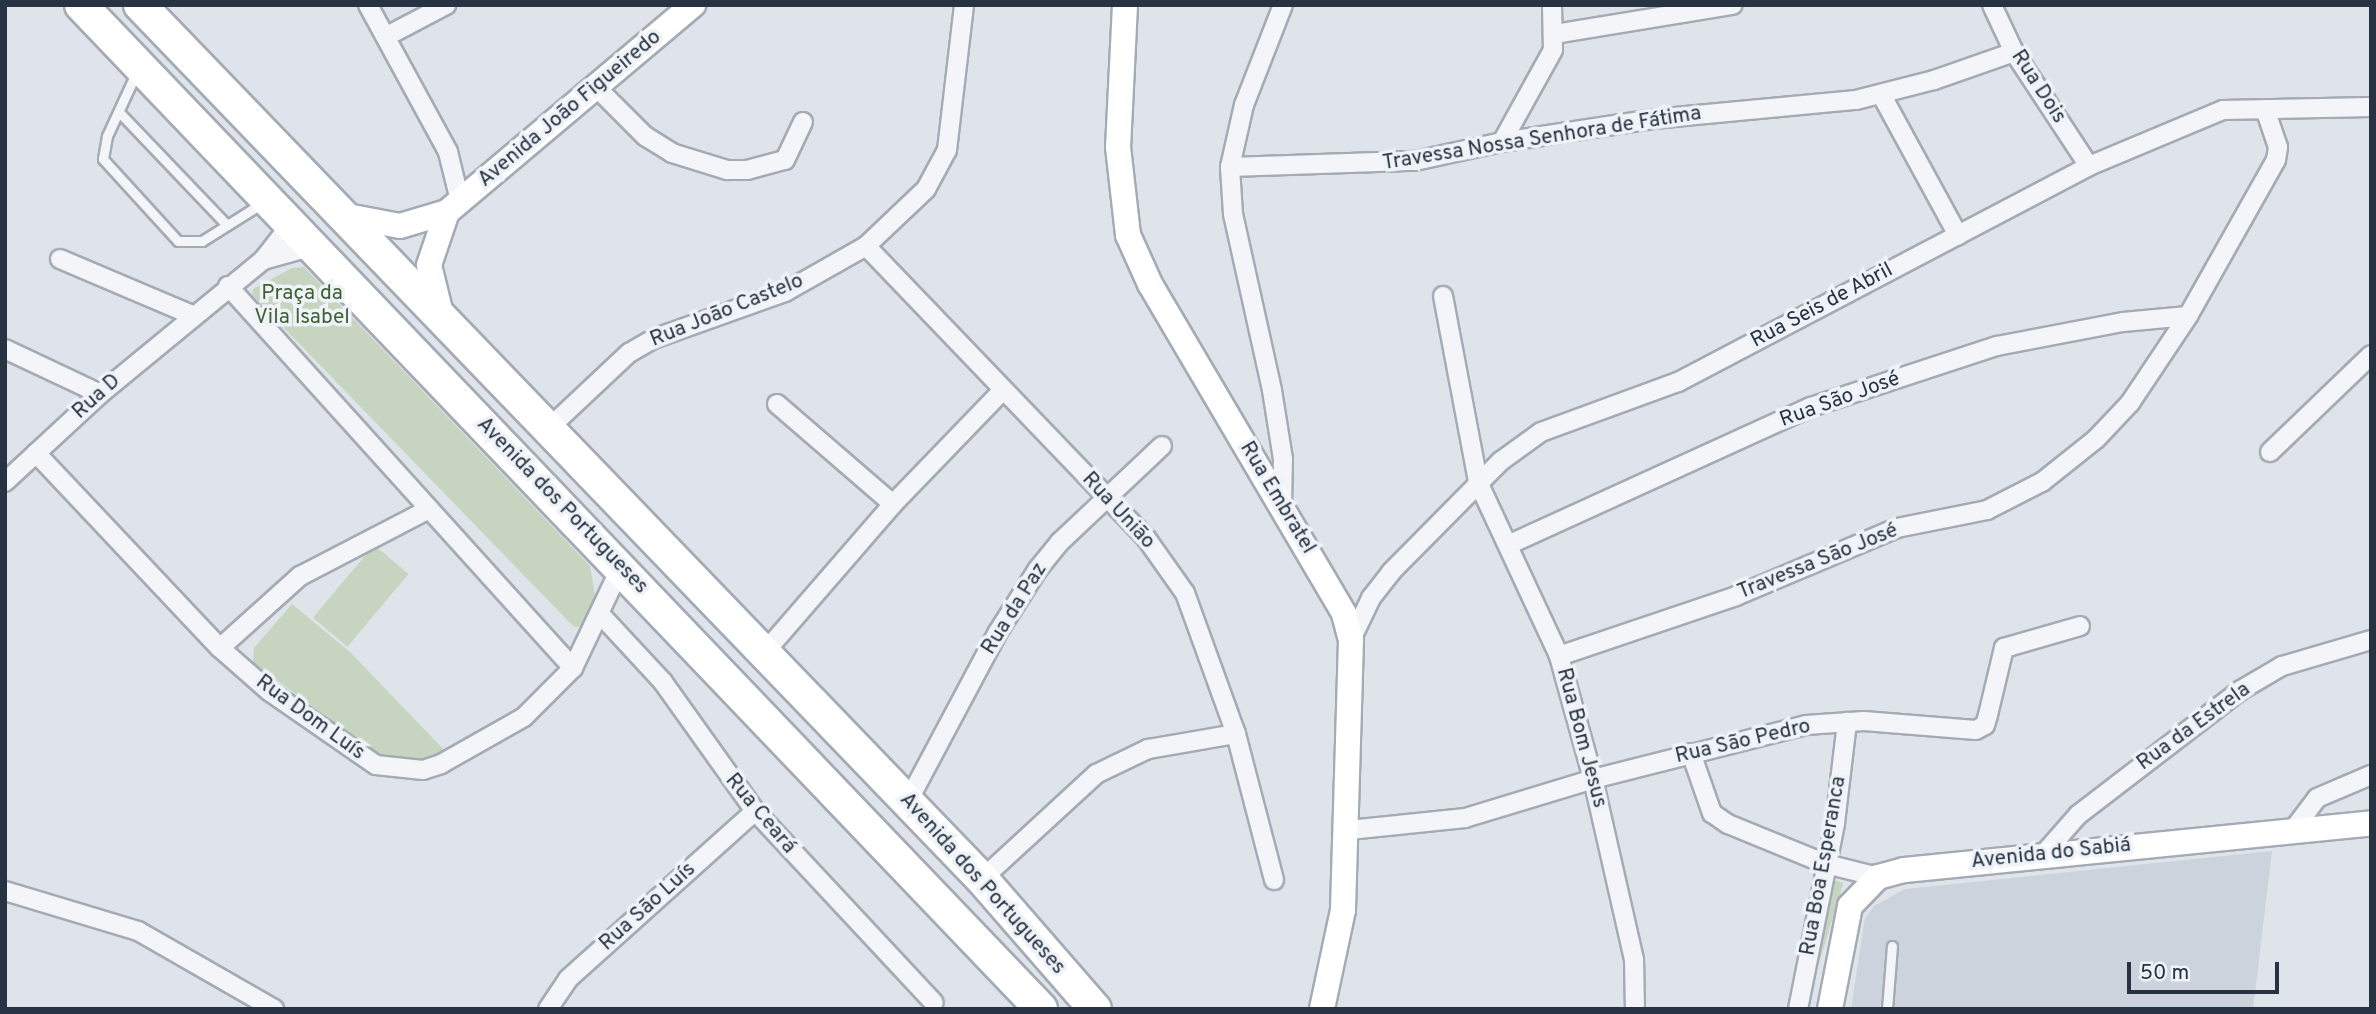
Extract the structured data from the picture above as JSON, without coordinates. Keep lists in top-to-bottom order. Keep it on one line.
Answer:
{"streets":{"highway":["Avenida dos Portugueses"],"main road":["Avenida João Figueiredo","Rua Embratel","Avenida do Sabiá"],"street":["Rua Dois","Travessa Nossa Senhora de Fátima","Rua Seis de Abril","Rua João Castelo","Rua D","Rua São José","Rua União","Travessa São José","Rua da Paz","Rua Dom Luís","Rua da Estrela","Rua Bom Jesus","Rua São Pedro","Rua Ceará","Rua Boa Esperanca","Rua São Luís"]},"crossings":[["Rua Dois","Travessa Nossa Senhora de Fátima"],["Rua Dois","Rua Seis de Abril"],["Avenida João Figueiredo","Avenida dos Portugueses"],["Rua Seis de Abril","Rua Embratel"],["Rua Seis de Abril","Travessa São José"],["Rua Seis de Abril","Rua Bom Jesus"],["Rua João Castelo","Avenida dos Portugueses"],["Rua João Castelo","Rua União"],["Rua D","Avenida dos Portugueses"],["Rua D","Rua Dom Luís"],["Rua São José","Travessa São José"],["Rua São José","Rua Bom Jesus"],["Rua Embratel","Rua São Pedro"],["Avenida dos Portugueses","Rua da Paz"],["Avenida dos Portugueses","Rua Dom Luís"],["Rua União","Rua da Paz"],["Travessa São José","Rua Bom Jesus"],["Rua Dom Luís","Rua Ceará"],["Rua da Estrela","Avenida do Sabiá"],["Rua Bom Jesus","Rua São Pedro"],["Rua São Pedro","Rua Boa Esperanca"],["Rua Ceará","Rua São Luís"]],"parks":["Praça da Vila Isabel"],"scale_bar":"50 m"}
